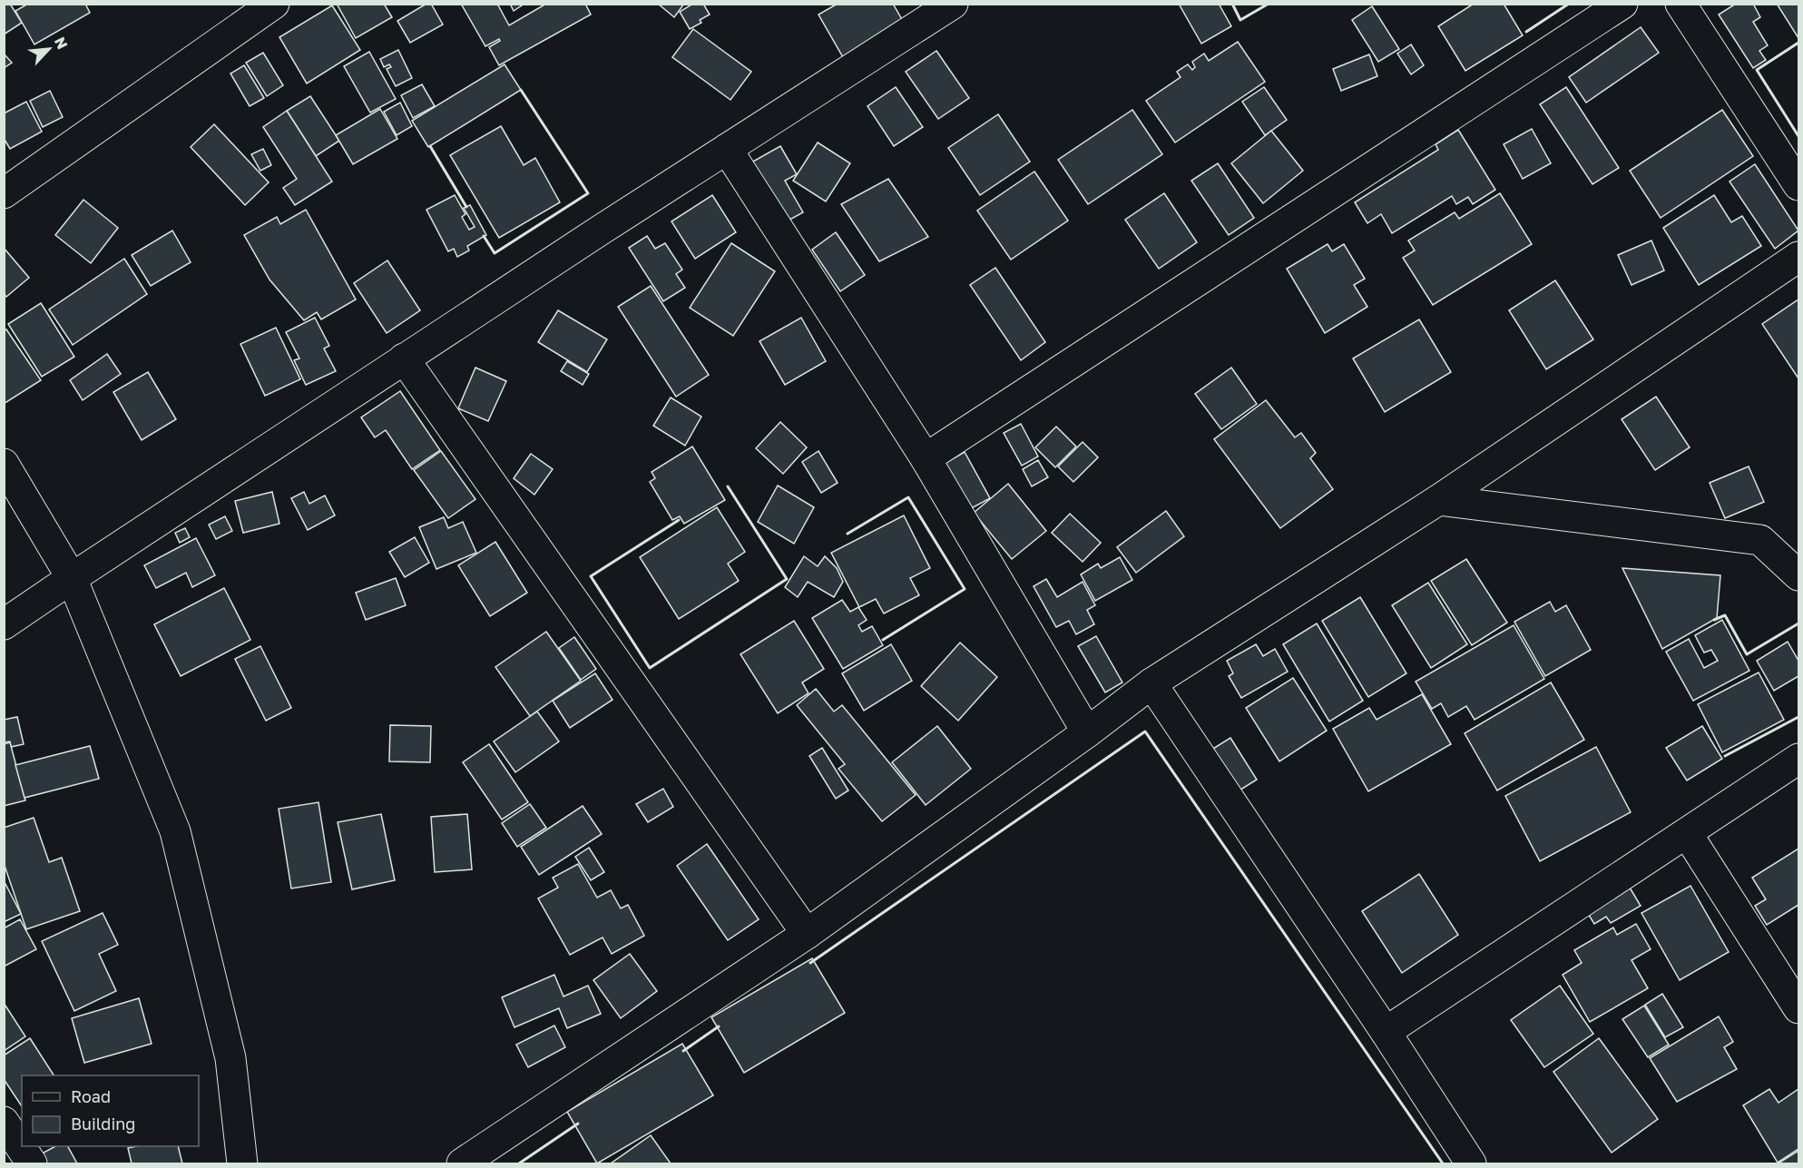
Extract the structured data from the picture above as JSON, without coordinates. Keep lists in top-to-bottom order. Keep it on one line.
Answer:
{"legend":["Road","Building"],"north":"top right"}
